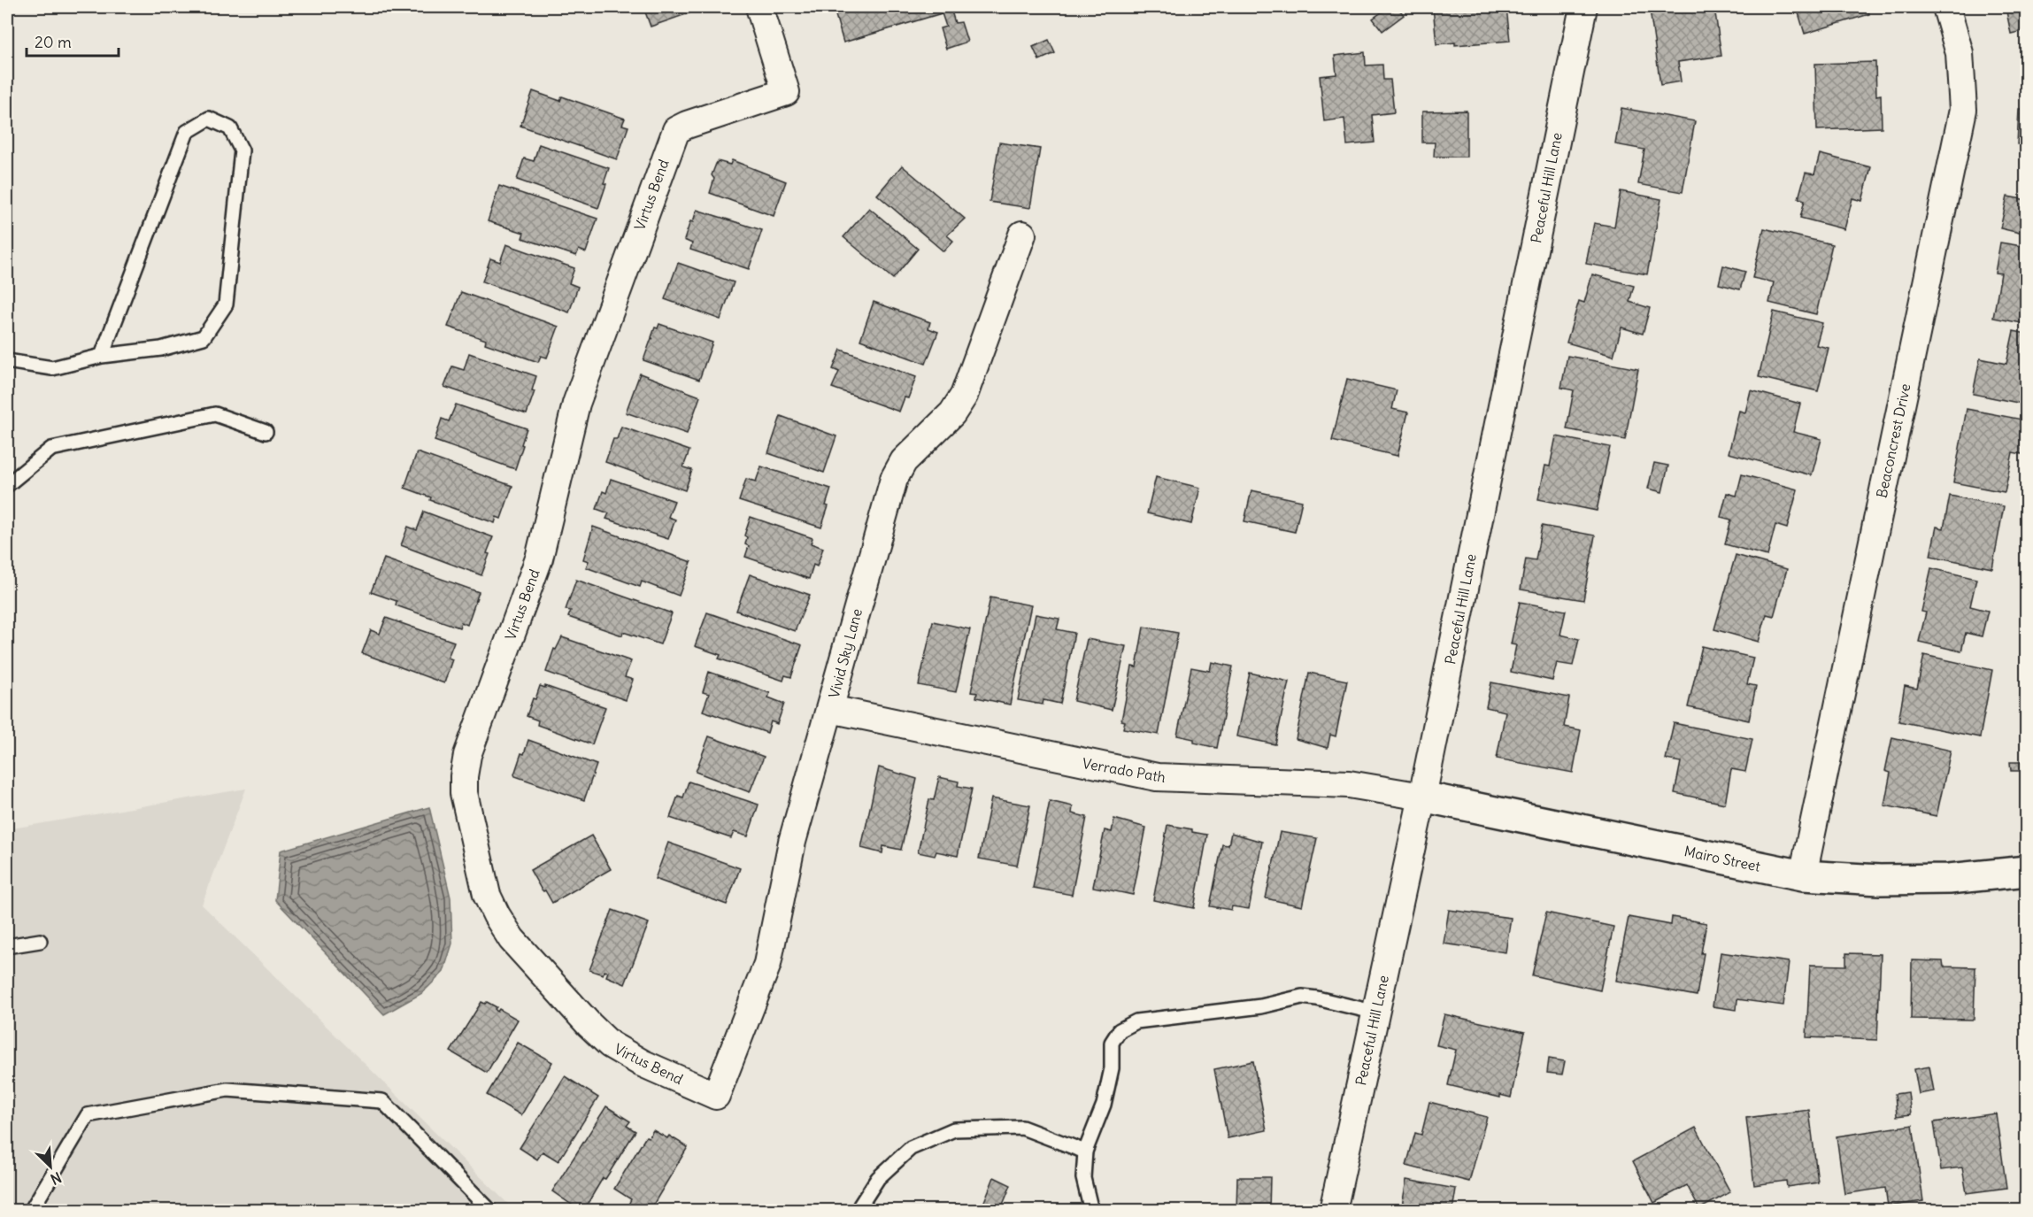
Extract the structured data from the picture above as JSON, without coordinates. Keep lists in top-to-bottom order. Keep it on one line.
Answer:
{"streets":{"street":["Peaceful Hill Lane","Virtus Bend","Beaconcrest Drive","Vivid Sky Lane","Verrado Path","Mairo Street"]},"crossings":[["Peaceful Hill Lane","Verrado Path"],["Peaceful Hill Lane","Mairo Street"],["Virtus Bend","Vivid Sky Lane"],["Beaconcrest Drive","Mairo Street"],["Vivid Sky Lane","Verrado Path"],["Verrado Path","Mairo Street"]],"scale_bar":"20 m","north":"bottom right"}
